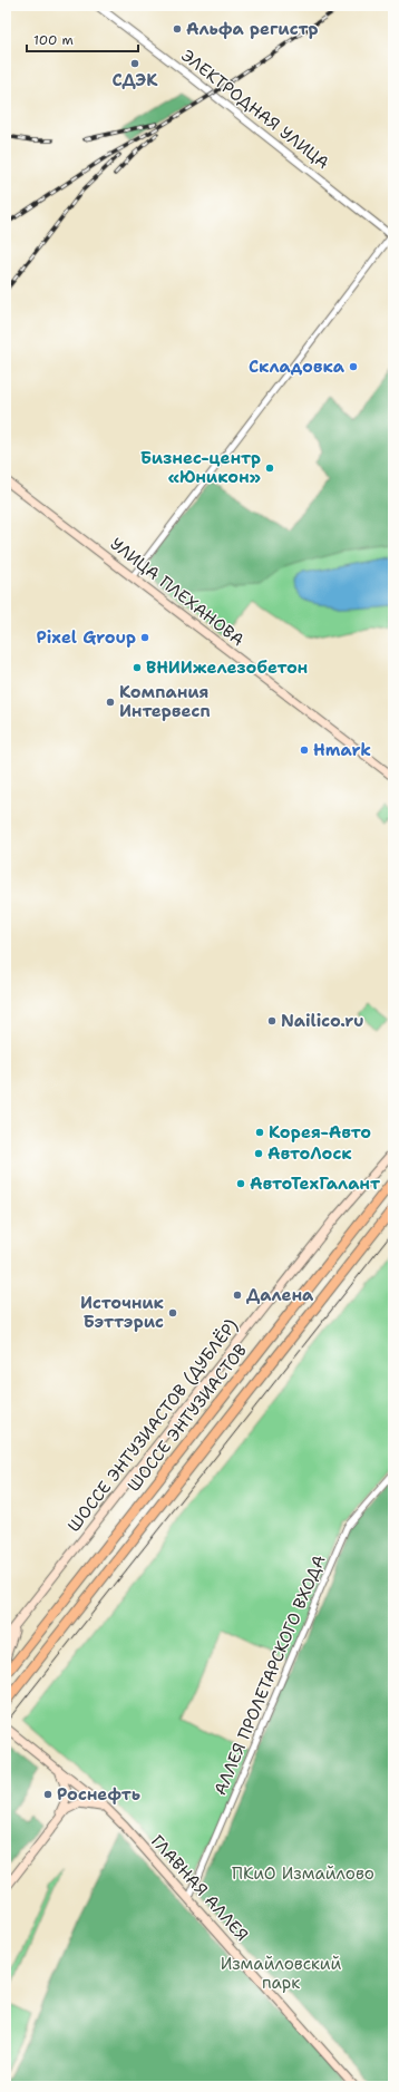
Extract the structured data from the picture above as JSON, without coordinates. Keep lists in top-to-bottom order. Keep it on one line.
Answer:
{"streets":{"main road":["УЛИЦА ПЛЕХАНОВА","ШОССЕ ЭНТУЗИАСТОВ","ШОССЕ ЭНТУЗИАСТОВ (ДУБЛЁР)","ГЛАВНАЯ АЛЛЕЯ"],"street":["ЭЛЕКТРОДНАЯ УЛИЦА","АЛЛЕЯ ПРОЛЕТАРСКОГО ВХОДА"]},"crossings":[["АЛЛЕЯ ПРОЛЕТАРСКОГО ВХОДА","ГЛАВНАЯ АЛЛЕЯ"]],"parks":["ПКиО Измайлово","Измайловский парк"],"places":["Альфа регистр","СДЭК","Складовка","Бизнес-центр «Юникон»","Pixel Group","ВНИИжелезобетон","Компания Интервесп","Hmark","Nailico.ru","Корея-Авто","АвтоЛоск","АвтоТехГалант","Далена","Источник Бэттэрис","Роснефть"],"scale_bar":"100 m"}
